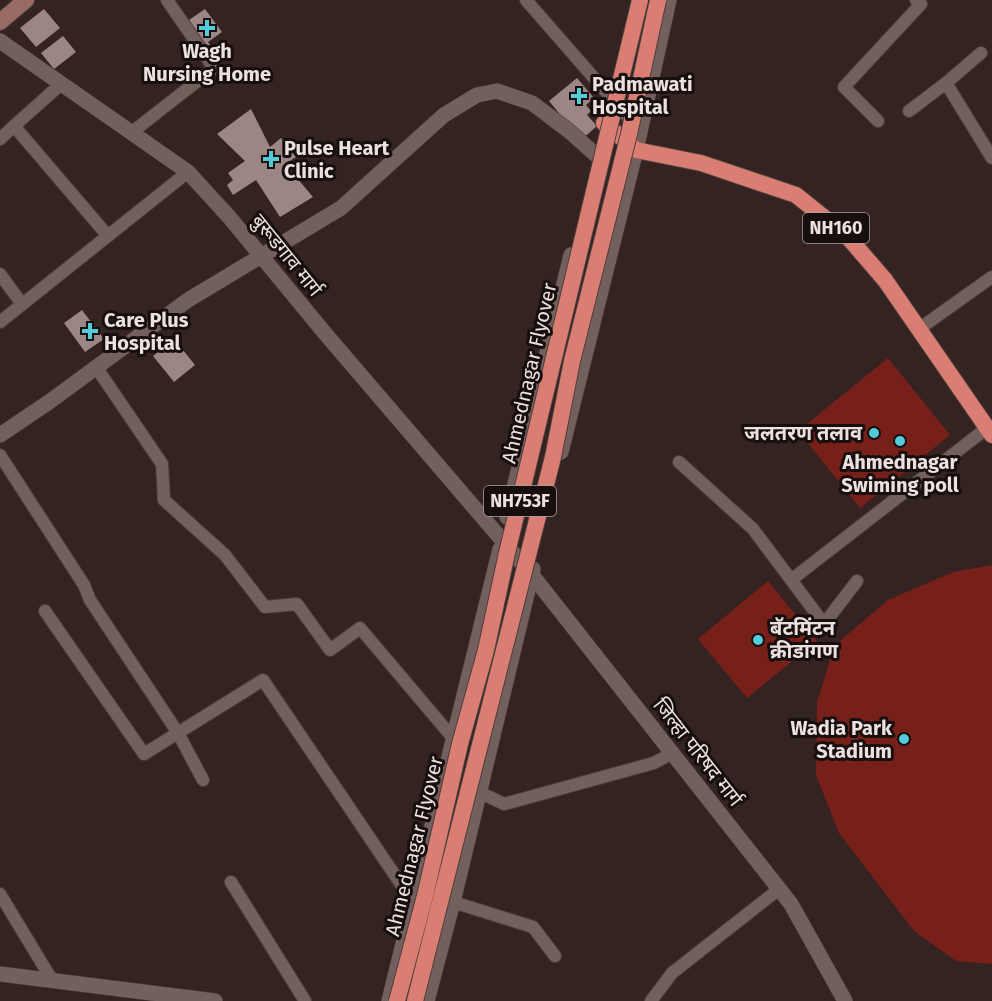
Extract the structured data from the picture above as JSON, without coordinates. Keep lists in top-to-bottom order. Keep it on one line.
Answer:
{"streets":{"highway":["NH160","Ahmednagar Flyover","NH753F"],"street":["बुरूडगाव मार्ग","जिल्हा परिषद मार्ग"]},"crossings":[["बुरूडगाव मार्ग","जिल्हा परिषद मार्ग"]],"places":{"health":["Wagh Nursing Home","Padmawati Hospital","Pulse Heart Clinic","Care Plus Hospital"],"other":["जलतरण तलाव","Ahmednagar Swiming poll","बॅटमिंटन क्रीडांगण","Wadia Park Stadium"]}}
